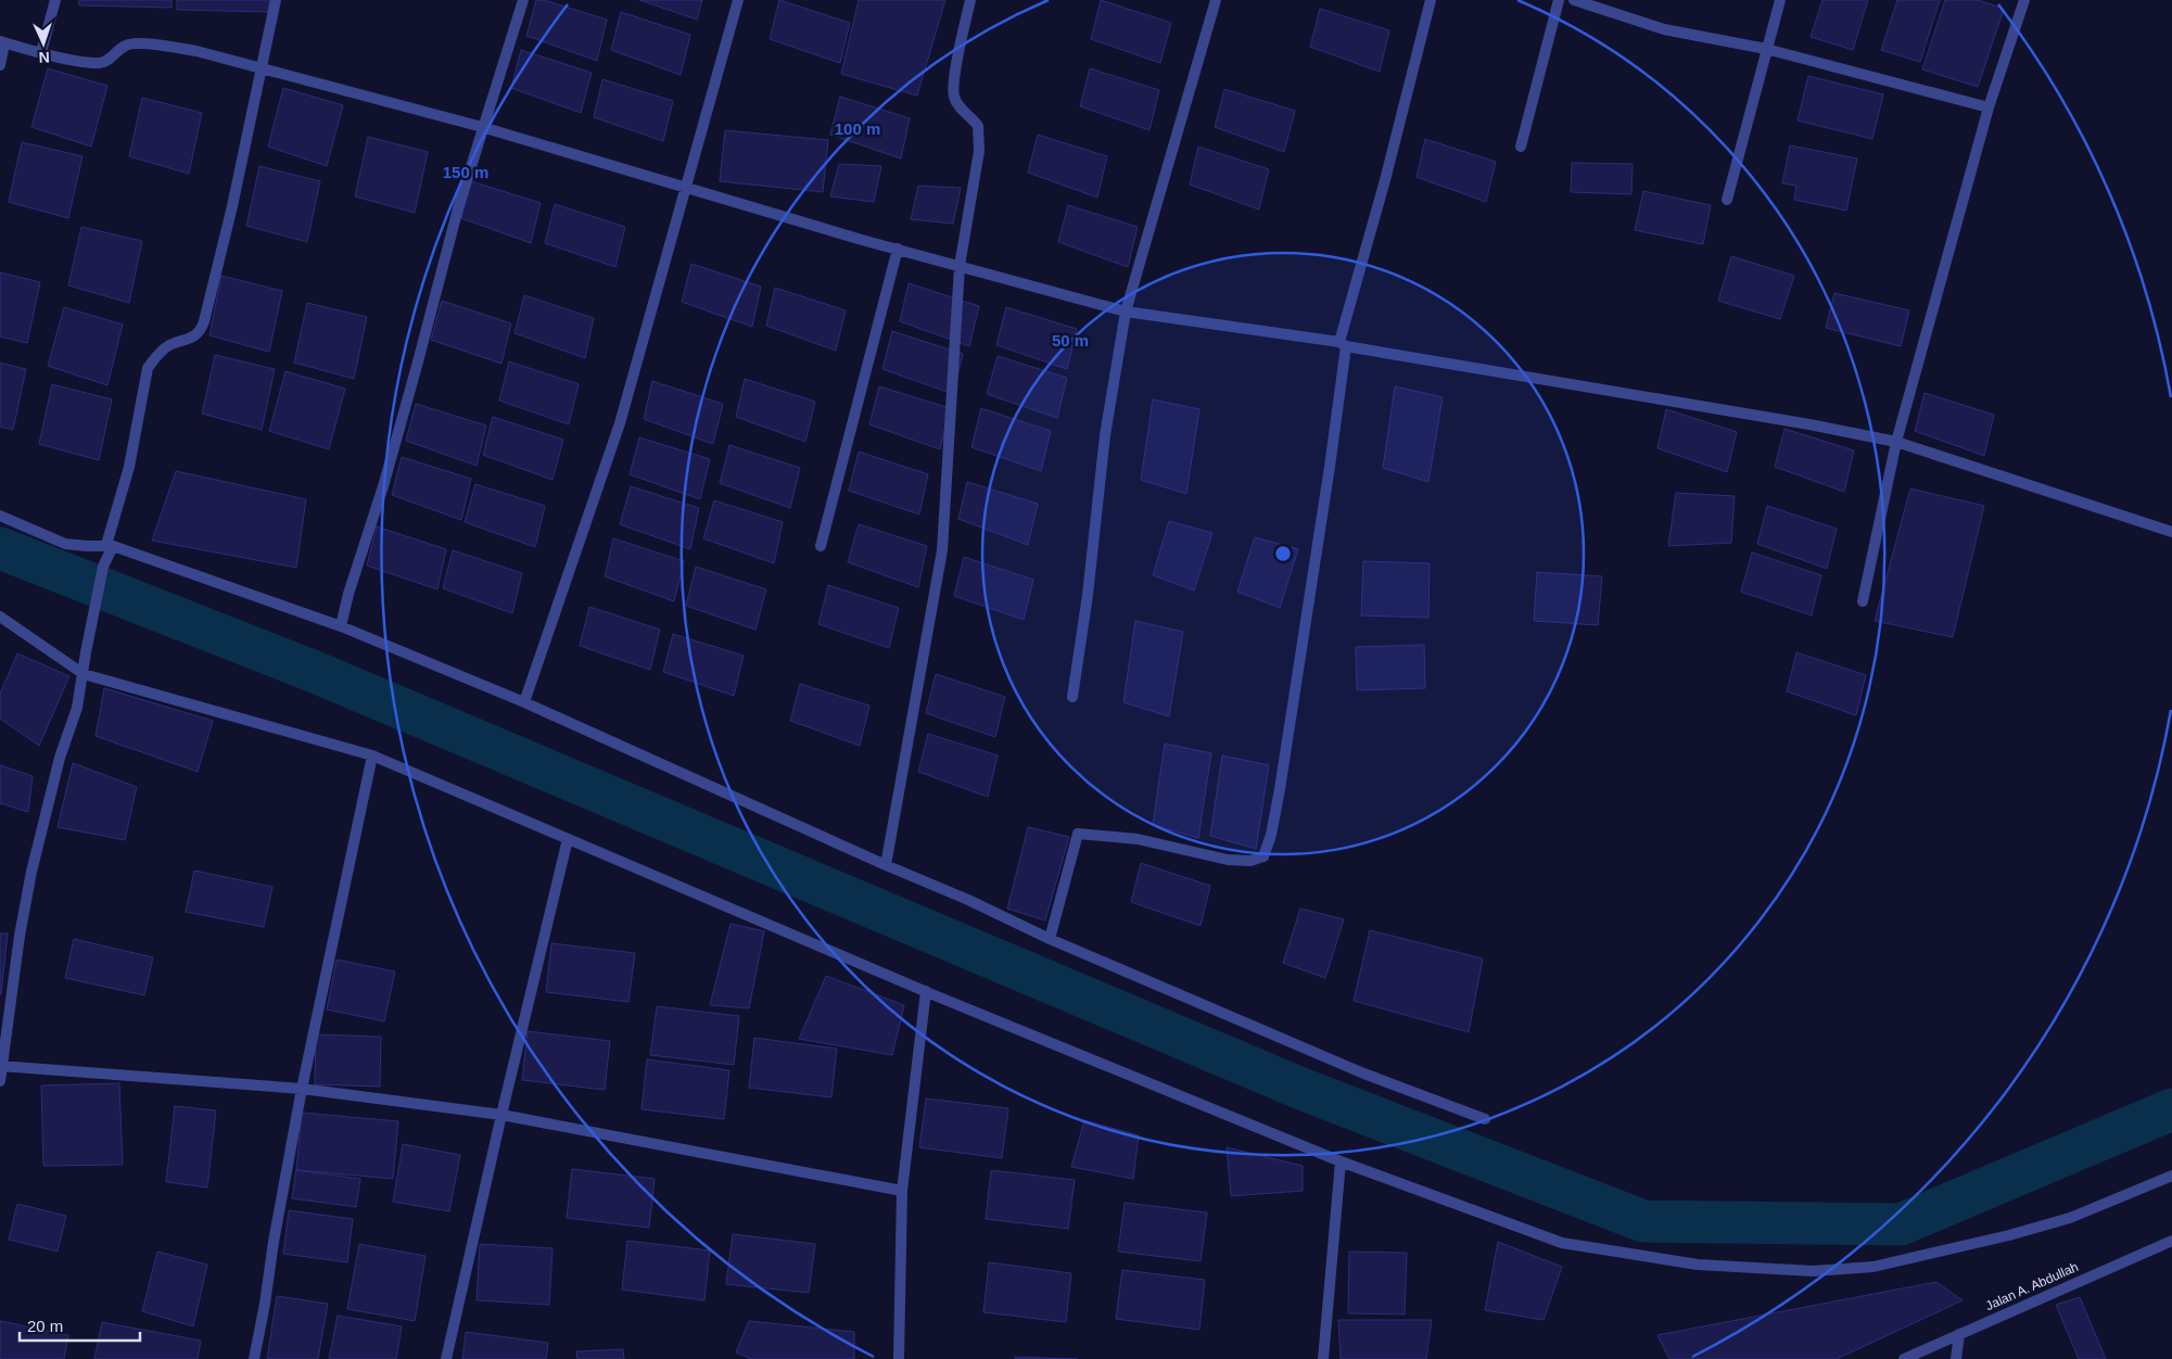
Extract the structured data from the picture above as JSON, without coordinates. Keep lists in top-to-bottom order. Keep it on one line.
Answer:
{"streets":{"street":["Jalan A. Abdullah"]},"scale_bar":"20 m","north":"bottom","rings":["100 m","150 m","50 m"]}
